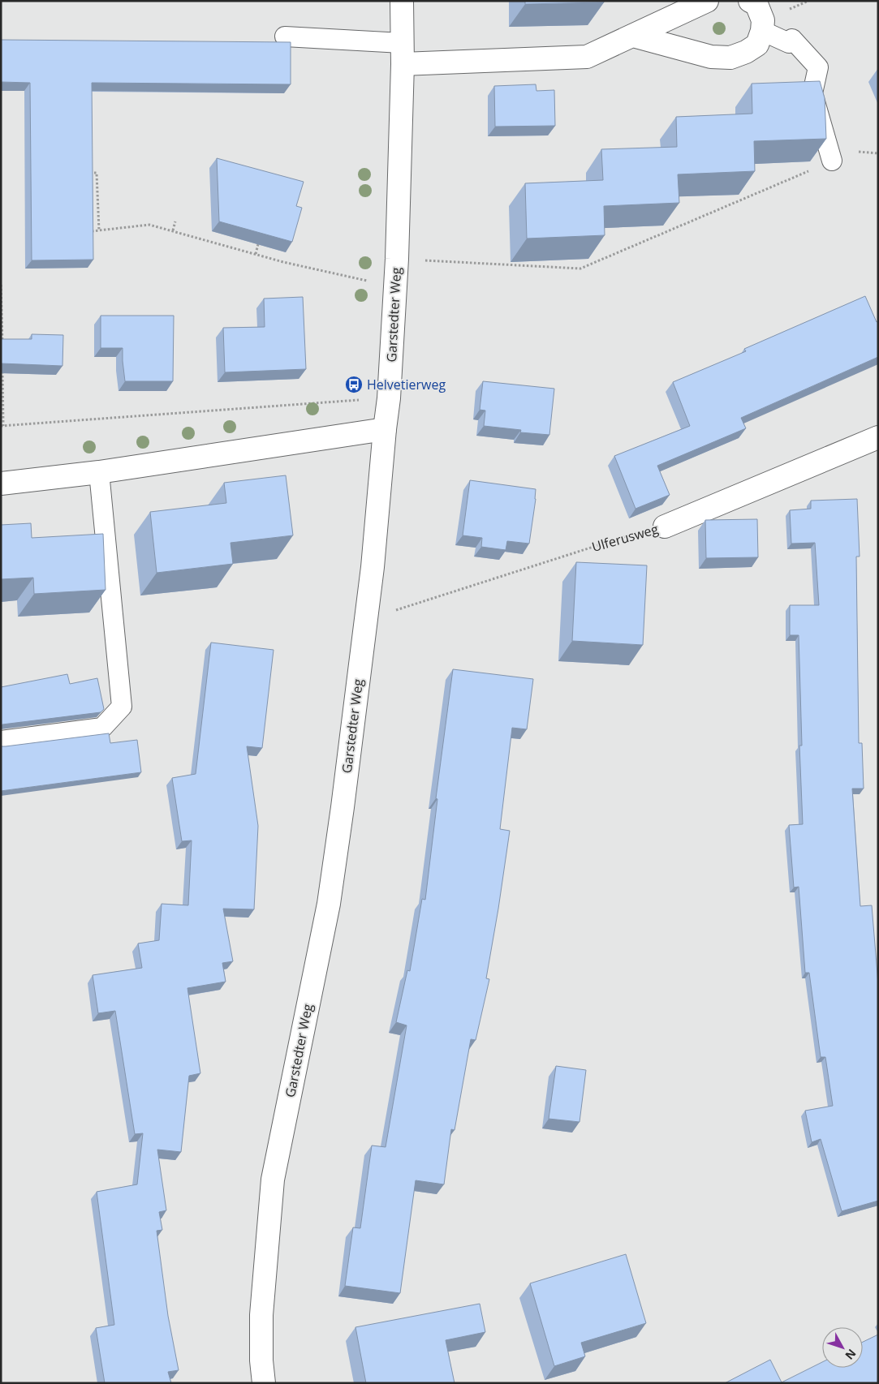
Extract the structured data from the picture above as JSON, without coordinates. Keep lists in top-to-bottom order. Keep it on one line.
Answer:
{"streets":{"main road":["Garstedter Weg","Ulferusweg"]},"crossings":[["Garstedter Weg","Ulferusweg"]],"places":{"bus stop":["Helvetierweg"]},"north":"bottom right"}
